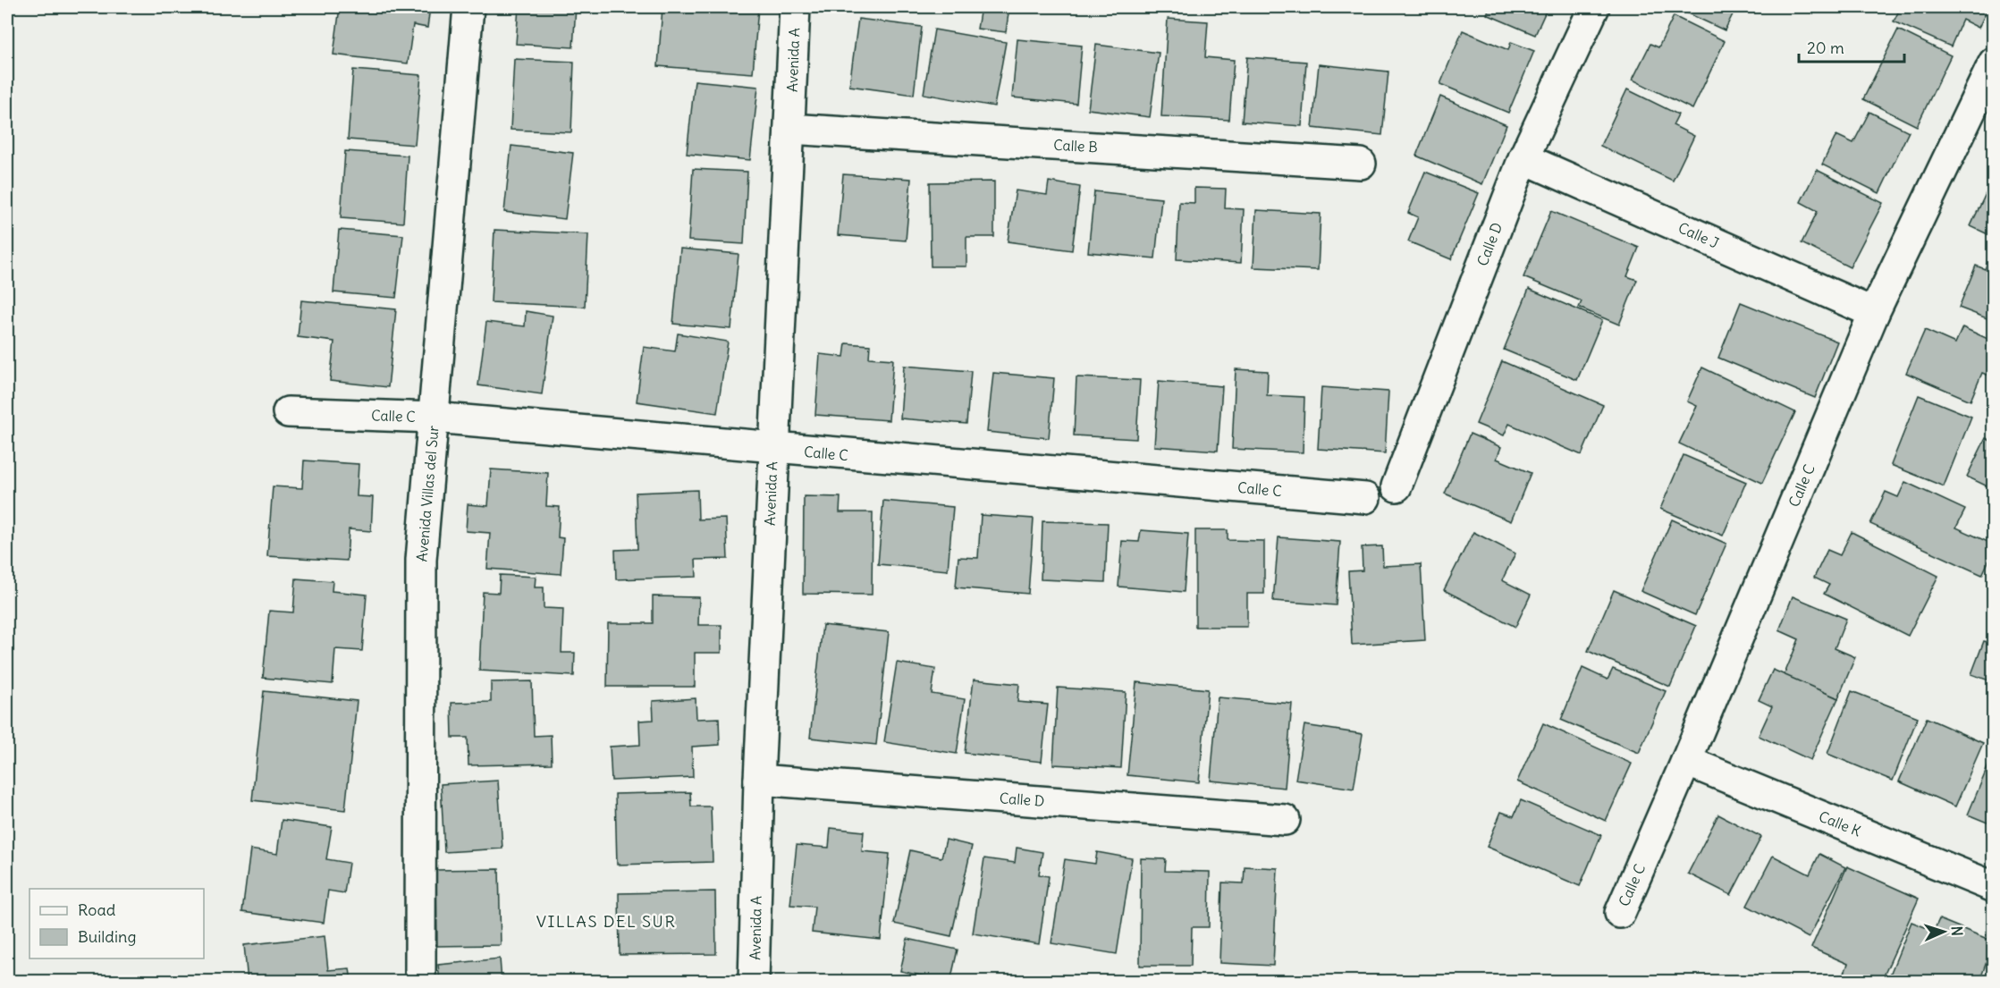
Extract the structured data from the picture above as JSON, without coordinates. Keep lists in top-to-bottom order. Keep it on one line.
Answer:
{"streets":{"street":["Avenida A","Calle B","Calle J","Calle D","Calle C","Avenida Villas del Sur","Calle K"]},"crossings":[["Avenida A","Calle B"],["Avenida A","Calle D"],["Avenida A","Calle C"],["Calle J","Calle D"],["Calle J","Calle C"],["Calle C","Avenida Villas del Sur"],["Calle C","Calle K"]],"districts":["VILLAS DEL SUR"],"legend":["Road","Building"],"scale_bar":"20 m","north":"right"}
